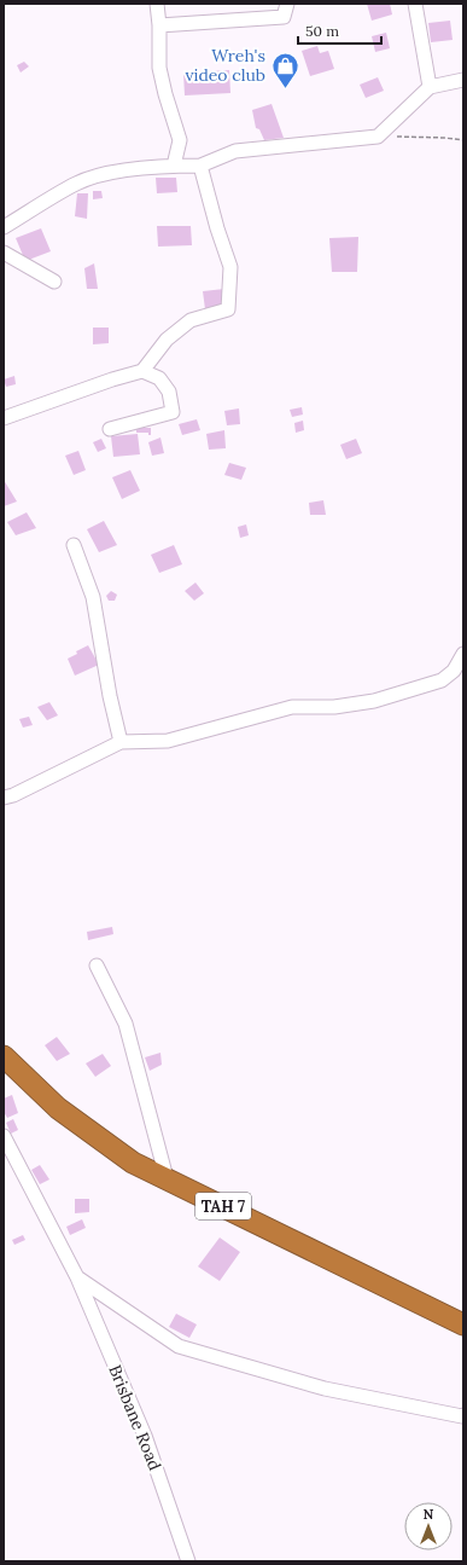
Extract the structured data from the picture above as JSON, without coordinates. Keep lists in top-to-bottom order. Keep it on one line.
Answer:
{"streets":{"highway":["TAH 7"],"street":["Brisbane Road"]},"places":{"shop":["Wreh's video club"]},"scale_bar":"50 m","north":"top"}
